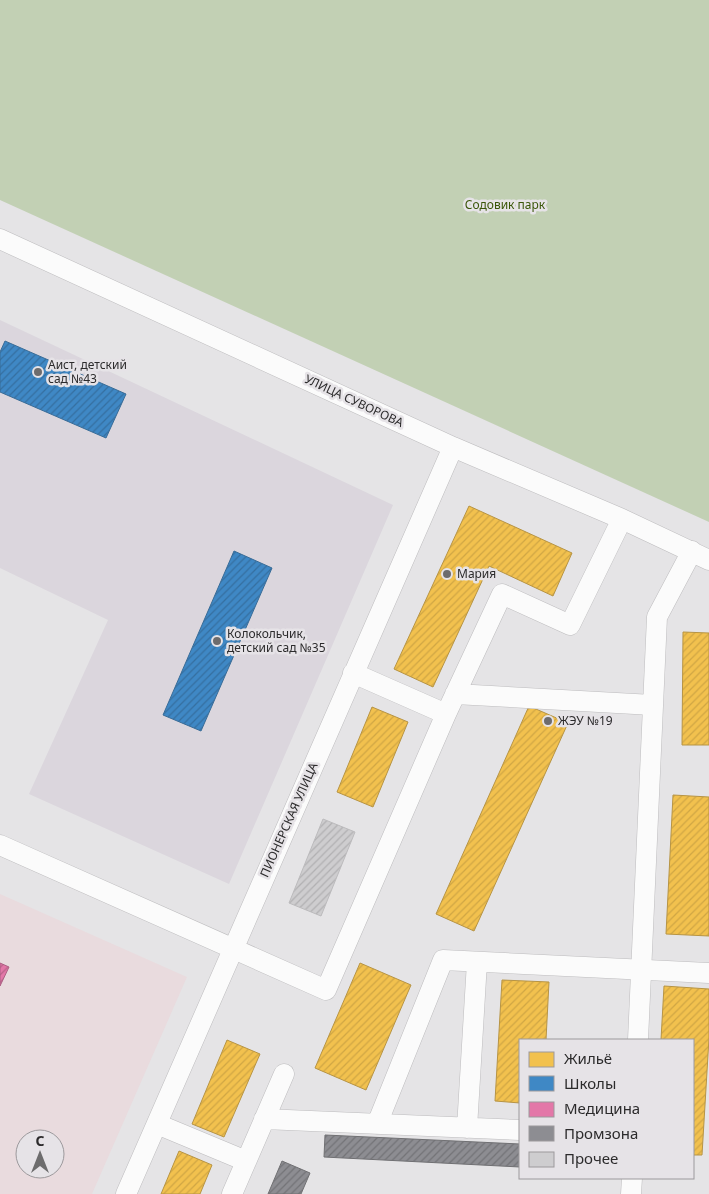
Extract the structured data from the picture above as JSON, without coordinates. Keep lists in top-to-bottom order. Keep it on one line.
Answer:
{"streets":{"street":["УЛИЦА СУВОРОВА","ПИОНЕРСКАЯ УЛИЦА"]},"crossings":[["УЛИЦА СУВОРОВА","ПИОНЕРСКАЯ УЛИЦА"]],"parks":["Содовик парк"],"places":["Аист, детский сад №43","Мария","Колокольчик, детский сад №35","ЖЭУ №19"],"legend":["Жильё","Школы","Медицина","Промзона","Прочее"],"north":"top"}
